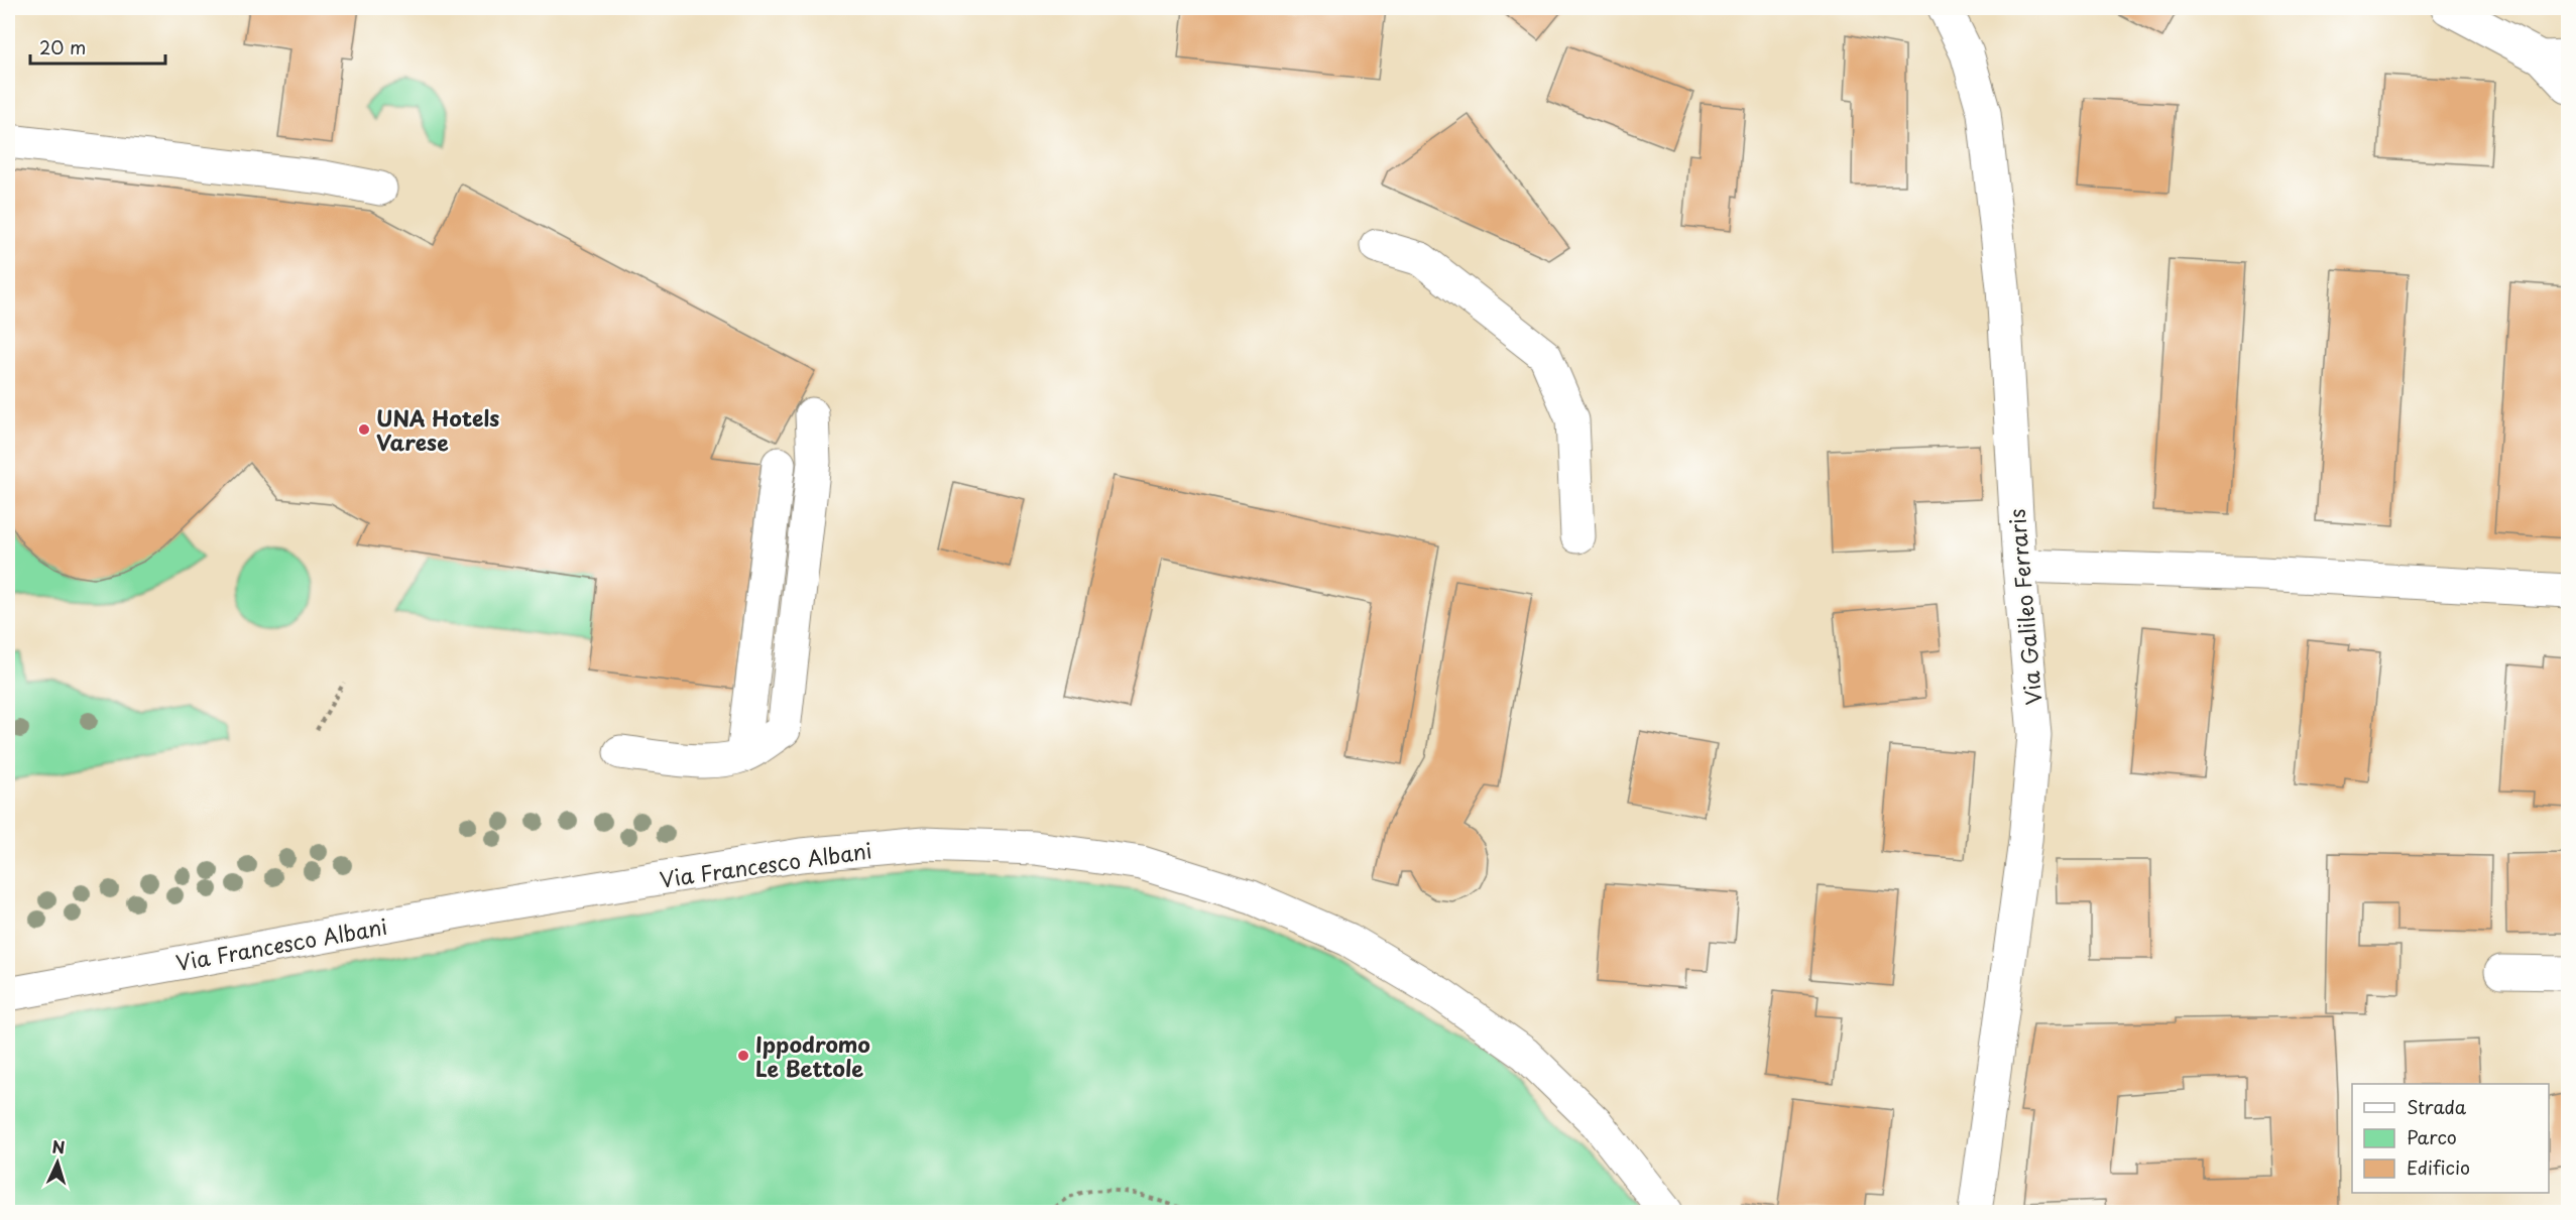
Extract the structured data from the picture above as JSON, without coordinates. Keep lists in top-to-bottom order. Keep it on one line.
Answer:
{"streets":{"street":["Via Galileo Ferraris","Via Francesco Albani"]},"places":["UNA Hotels Varese","Ippodromo Le Bettole"],"legend":["Strada","Parco","Edificio"],"scale_bar":"20 m","north":"top"}
